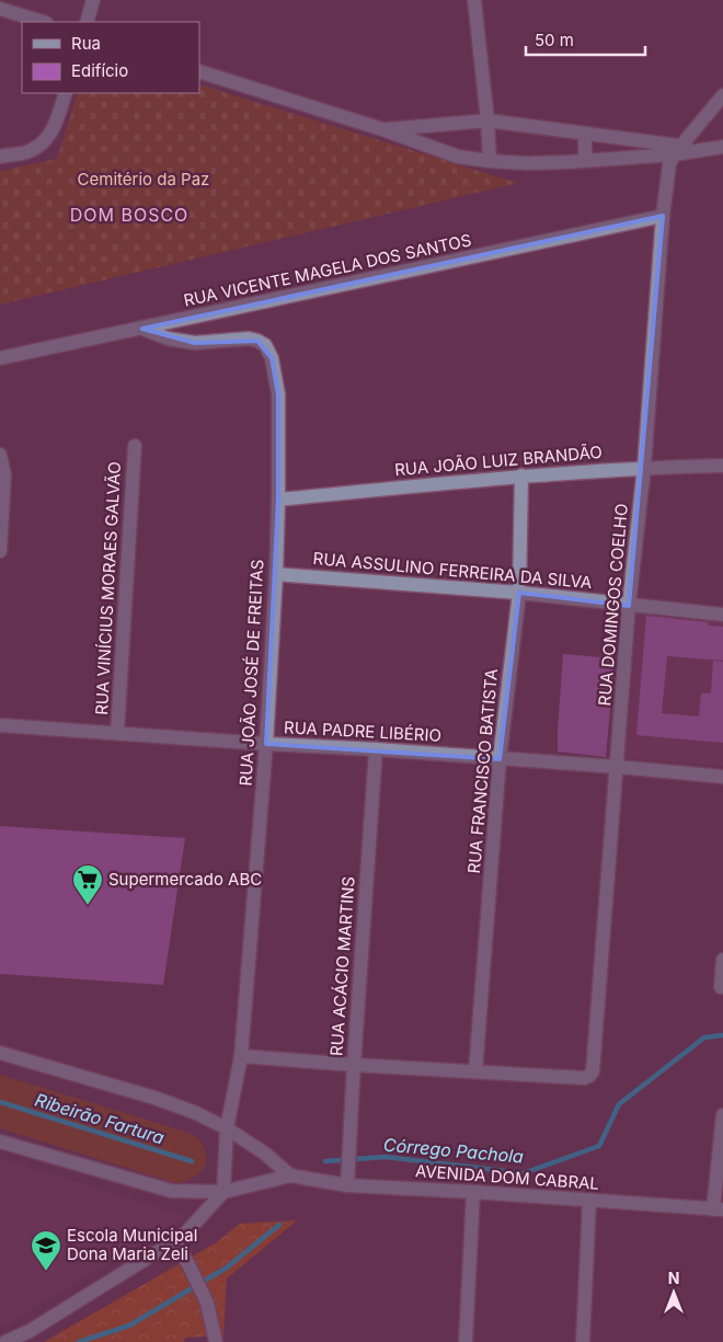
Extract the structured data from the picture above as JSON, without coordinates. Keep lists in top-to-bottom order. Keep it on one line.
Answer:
{"streets":{"street":["RUA VICENTE MAGELA DOS SANTOS","RUA JOÃO LUIZ BRANDÃO","RUA ASSULINO FERREIRA DA SILVA","RUA VINÍCIUS MORAES GALVÃO","RUA DOMINGOS COELHO","RUA JOÃO JOSÉ DE FREITAS","RUA PADRE LIBÉRIO","RUA FRANCISCO BATISTA","RUA ACÁCIO MARTINS","AVENIDA DOM CABRAL"]},"crossings":[["RUA VICENTE MAGELA DOS SANTOS","RUA DOMINGOS COELHO"],["RUA VICENTE MAGELA DOS SANTOS","RUA JOÃO JOSÉ DE FREITAS"],["RUA JOÃO LUIZ BRANDÃO","RUA DOMINGOS COELHO"],["RUA JOÃO LUIZ BRANDÃO","RUA JOÃO JOSÉ DE FREITAS"],["RUA JOÃO LUIZ BRANDÃO","RUA FRANCISCO BATISTA"],["RUA ASSULINO FERREIRA DA SILVA","RUA DOMINGOS COELHO"],["RUA ASSULINO FERREIRA DA SILVA","RUA JOÃO JOSÉ DE FREITAS"],["RUA ASSULINO FERREIRA DA SILVA","RUA FRANCISCO BATISTA"],["RUA VINÍCIUS MORAES GALVÃO","RUA PADRE LIBÉRIO"],["RUA DOMINGOS COELHO","RUA PADRE LIBÉRIO"],["RUA DOMINGOS COELHO","RUA FRANCISCO BATISTA"],["RUA JOÃO JOSÉ DE FREITAS","RUA PADRE LIBÉRIO"],["RUA PADRE LIBÉRIO","RUA FRANCISCO BATISTA"],["RUA PADRE LIBÉRIO","RUA ACÁCIO MARTINS"],["RUA ACÁCIO MARTINS","AVENIDA DOM CABRAL"]],"districts":["DOM BOSCO"],"water":["Ribeirão Fartura","Córrego Pachola"],"parks":["Cemitério da Paz"],"places":{"supermarket":["Supermercado ABC"],"school or university":["Escola Municipal Dona Maria Zeli"]},"legend":["Rua","Edifício"],"scale_bar":"50 m","north":"top"}
